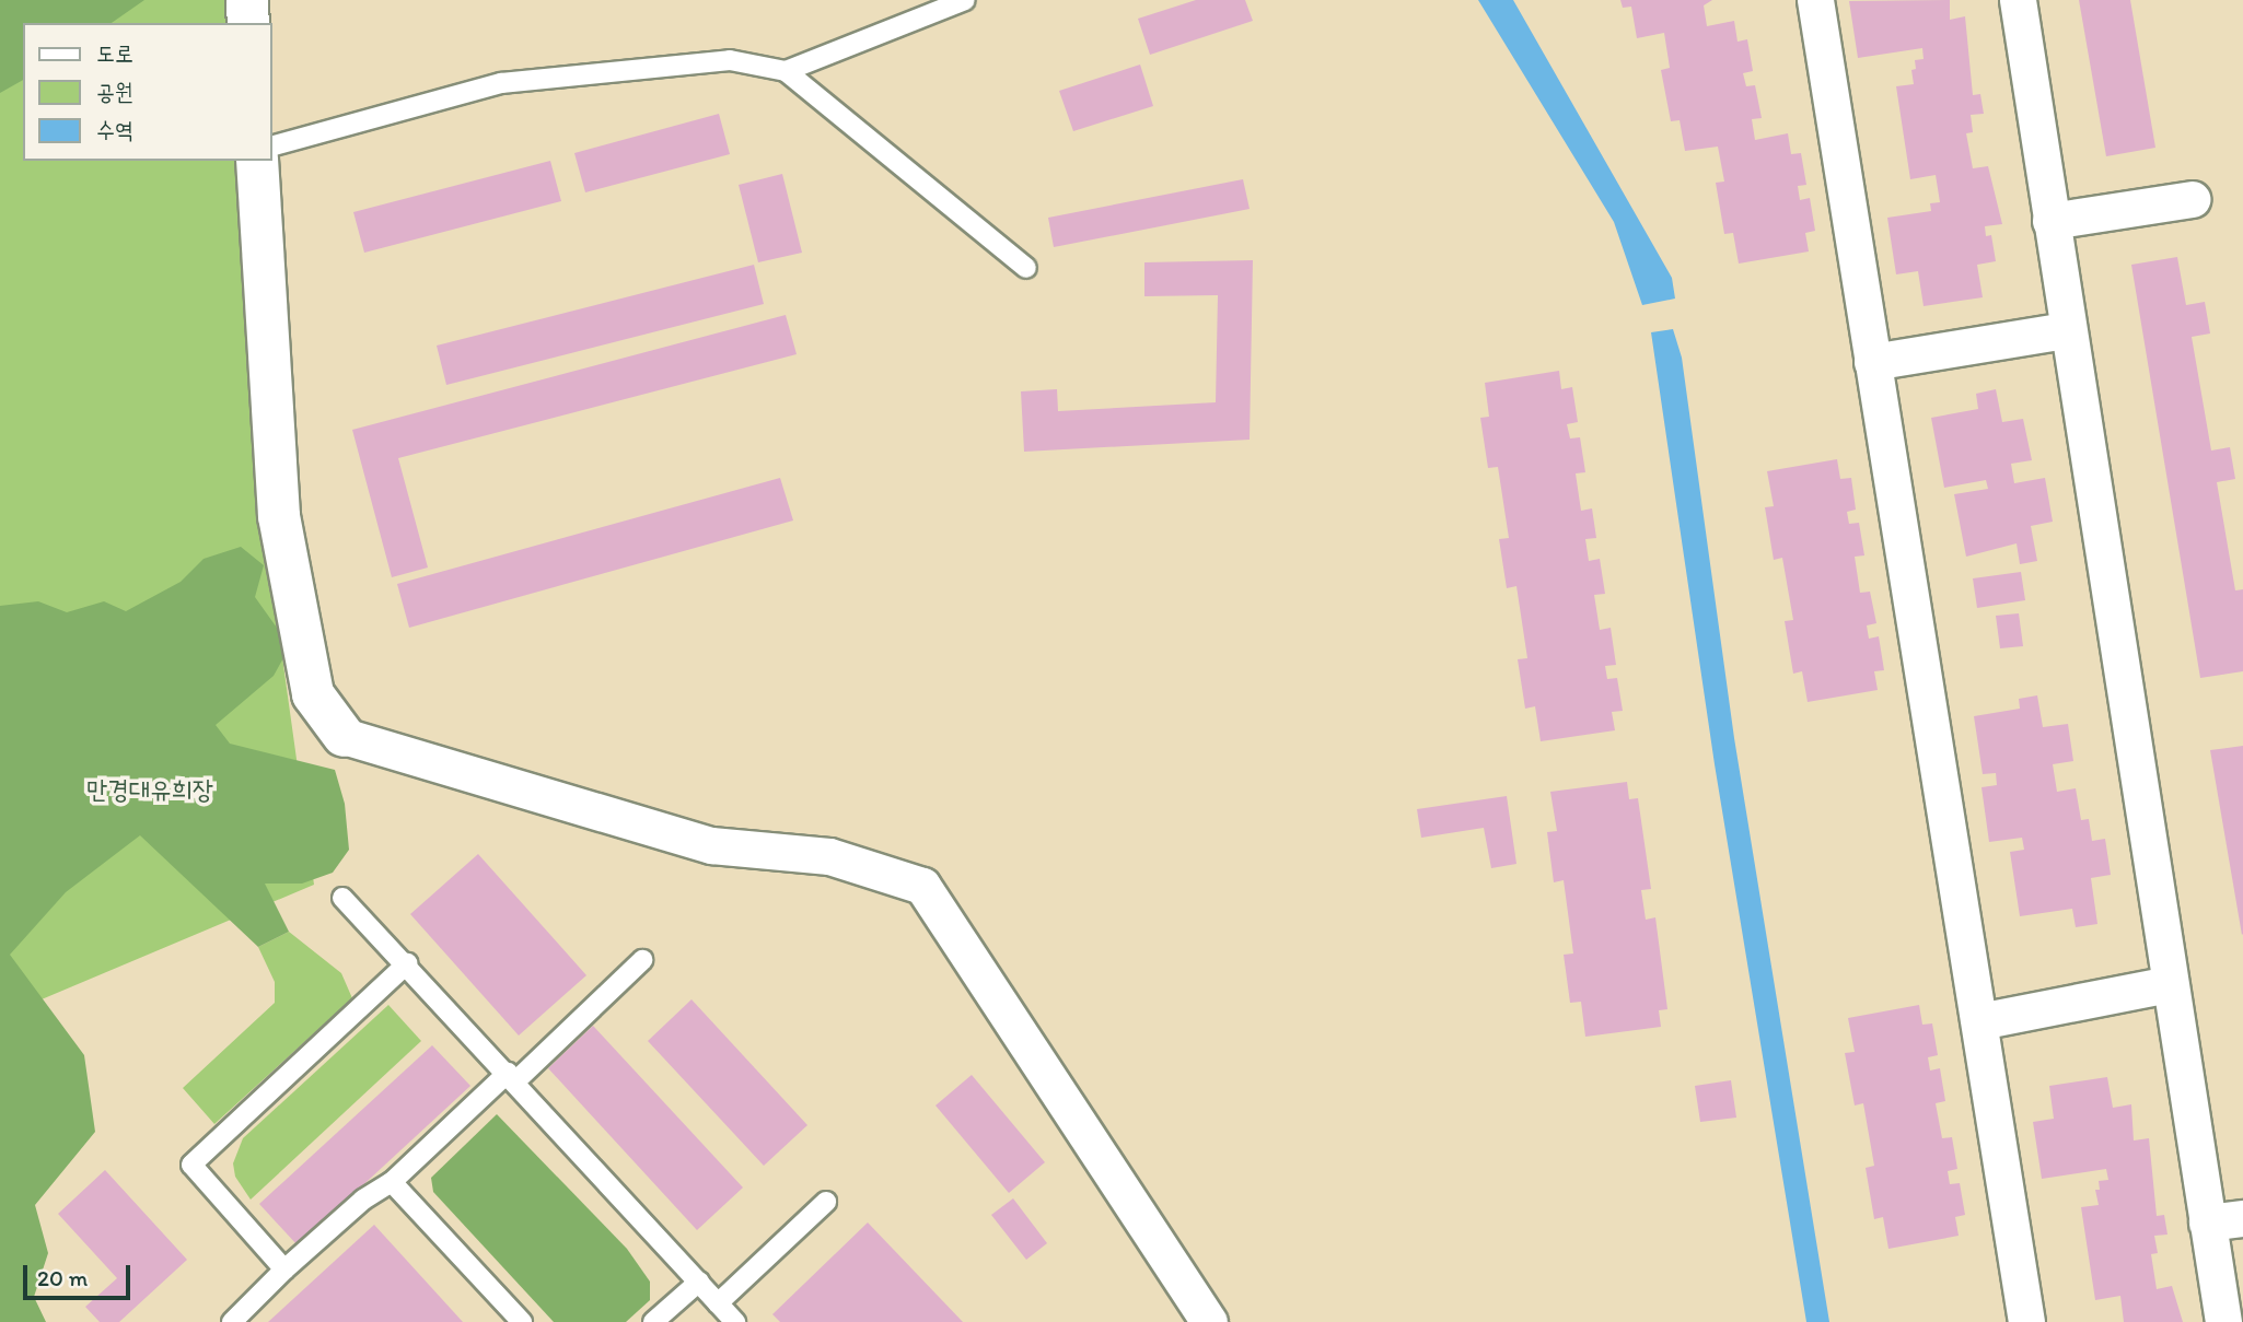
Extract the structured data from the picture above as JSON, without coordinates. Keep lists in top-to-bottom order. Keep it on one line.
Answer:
{"parks":["만경대유희장"],"legend":["도로","공원","수역"],"scale_bar":"20 m"}
